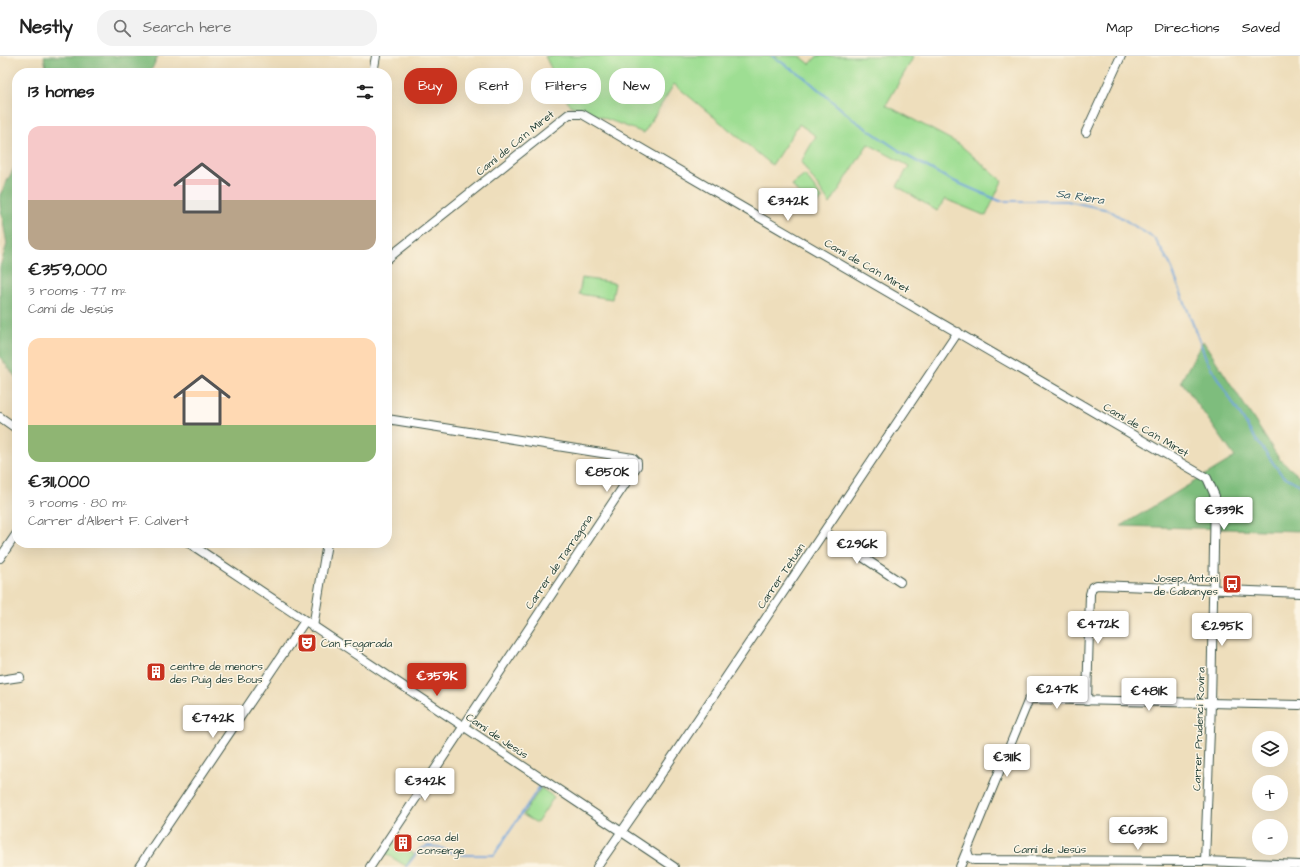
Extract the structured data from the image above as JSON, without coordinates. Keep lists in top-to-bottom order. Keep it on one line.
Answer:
{"streets":{"street":["Camí de Ca'n Miret","Carrer de Tarragona","Carrer Tetuán","Carrer Prudenci Rovira","Camí de Jesús"]},"crossings":[["Camí de Ca'n Miret","Carrer Tetuán"],["Camí de Ca'n Miret","Carrer Prudenci Rovira"],["Carrer de Tarragona","Camí de Jesús"],["Carrer Tetuán","Camí de Jesús"],["Carrer Prudenci Rovira","Camí de Jesús"]],"water":["Sa Riera"],"places":{"bus stop":["Josep Antoni de Cabanyes"],"theatre":["Can Fogarada"],"building":["centre de menors des Puig des Bous","casa del conserge"]},"page":{"header":"Nestly","search":"Search here","nav":["Map","Directions","Saved"],"chip":["Buy","Rent","Filters","New"],"heading":"13 homes","list":[{"name":"€359,000","note":"3 rooms · 77 m² · Camí de Jesús"},{"name":"€311,000","note":"3 rooms · 80 m² · Carrer d'Albert F. Calvert"}],"price":["€342K","€850K","€339K","€296K","€472K","€295K","€359K","€247K","€481K","€742K","€311K","€342K","€633K"],"map_buttons":["+","−"]}}
